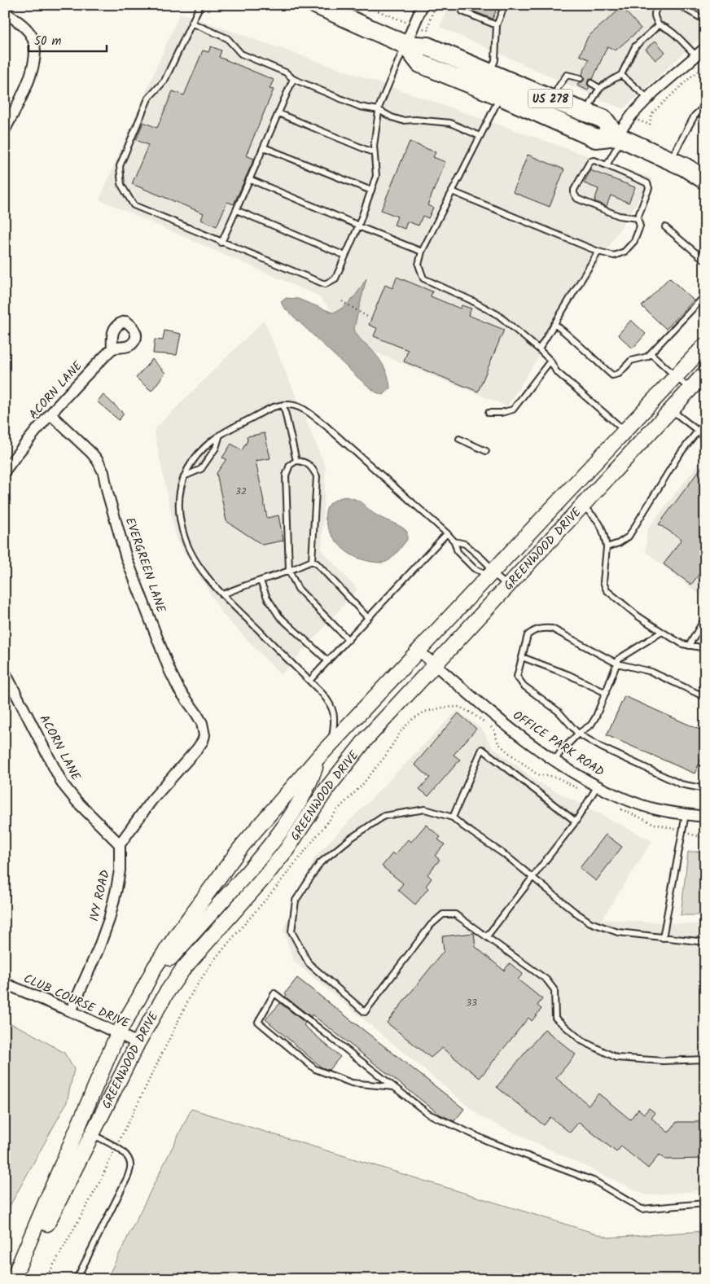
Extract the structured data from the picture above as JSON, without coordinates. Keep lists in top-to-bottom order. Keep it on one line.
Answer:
{"streets":{"highway":["US 278"],"street":["ACORN LANE","GREENWOOD DRIVE","EVERGREEN LANE","OFFICE PARK ROAD","IVY ROAD","CLUB COURSE DRIVE"]},"crossings":[["ACORN LANE","EVERGREEN LANE"],["ACORN LANE","IVY ROAD"],["GREENWOOD DRIVE","OFFICE PARK ROAD"],["GREENWOOD DRIVE","CLUB COURSE DRIVE"],["EVERGREEN LANE","IVY ROAD"],["IVY ROAD","CLUB COURSE DRIVE"]],"house_numbers":["32","33"],"scale_bar":"50 m"}
